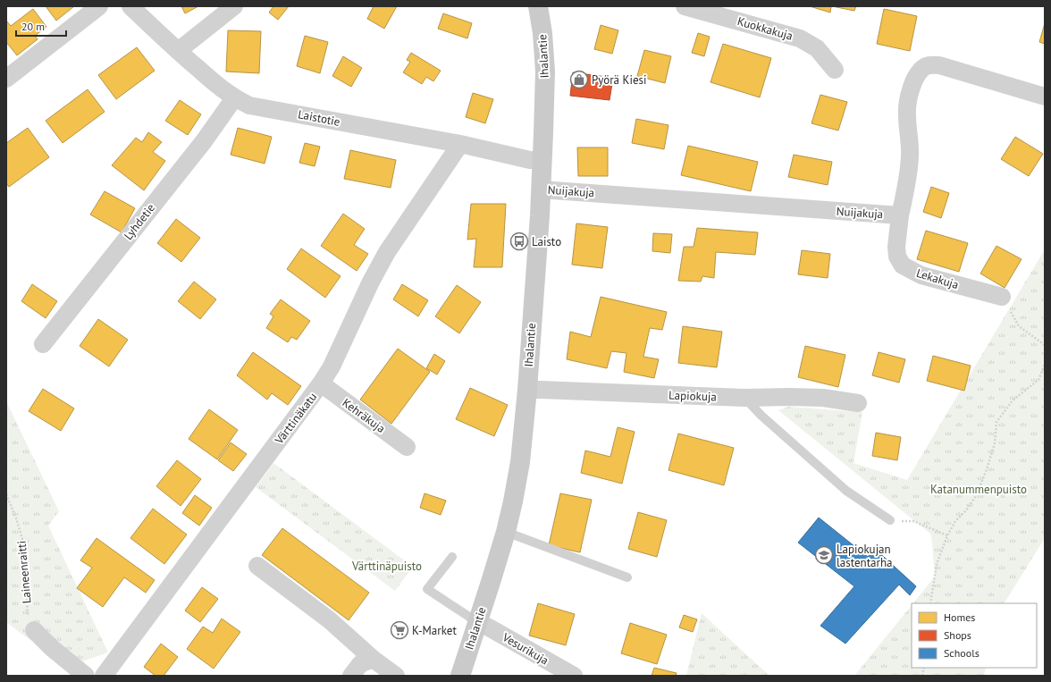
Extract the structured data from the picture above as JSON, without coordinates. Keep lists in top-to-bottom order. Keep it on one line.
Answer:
{"streets":{"street":["Kuokkakuja","Ihalantie","Laistotie","Nuijakuja","Lyhdetie","Lekakuja","Lapiokuja","Kehräkuja","Värttinäkatu","Vesurikuja"],"path":["Laineenraitti"]},"crossings":[["Ihalantie","Laistotie"],["Ihalantie","Nuijakuja"],["Ihalantie","Lapiokuja"],["Ihalantie","Vesurikuja"],["Laistotie","Lyhdetie"],["Laistotie","Värttinäkatu"],["Nuijakuja","Lekakuja"],["Kehräkuja","Värttinäkatu"]],"parks":["Katanummenpuisto","Värttinäpuisto"],"places":{"shop":["Pyörä Kiesi"],"bus stop":["Laisto"],"school or university":["Lapiokujan lastentarha"],"supermarket":["K-Market"]},"legend":["Homes","Shops","Schools"],"scale_bar":"20 m"}
